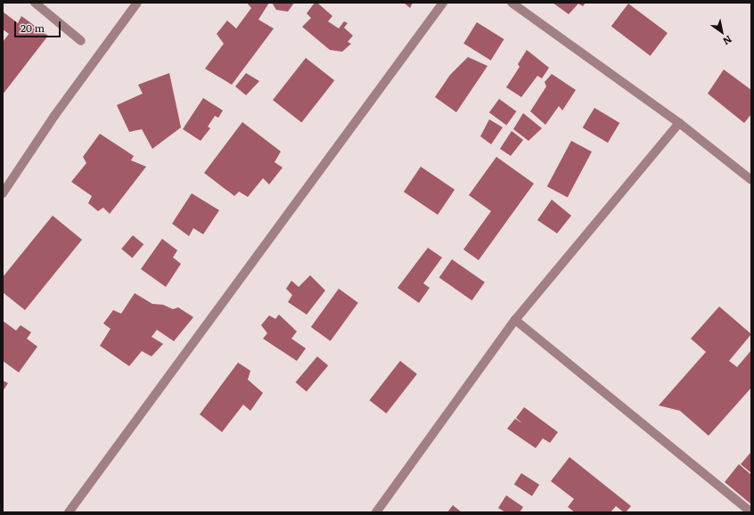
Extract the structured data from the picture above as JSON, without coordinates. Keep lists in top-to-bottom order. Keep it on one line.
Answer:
{"scale_bar":"20 m","north":"bottom right"}
